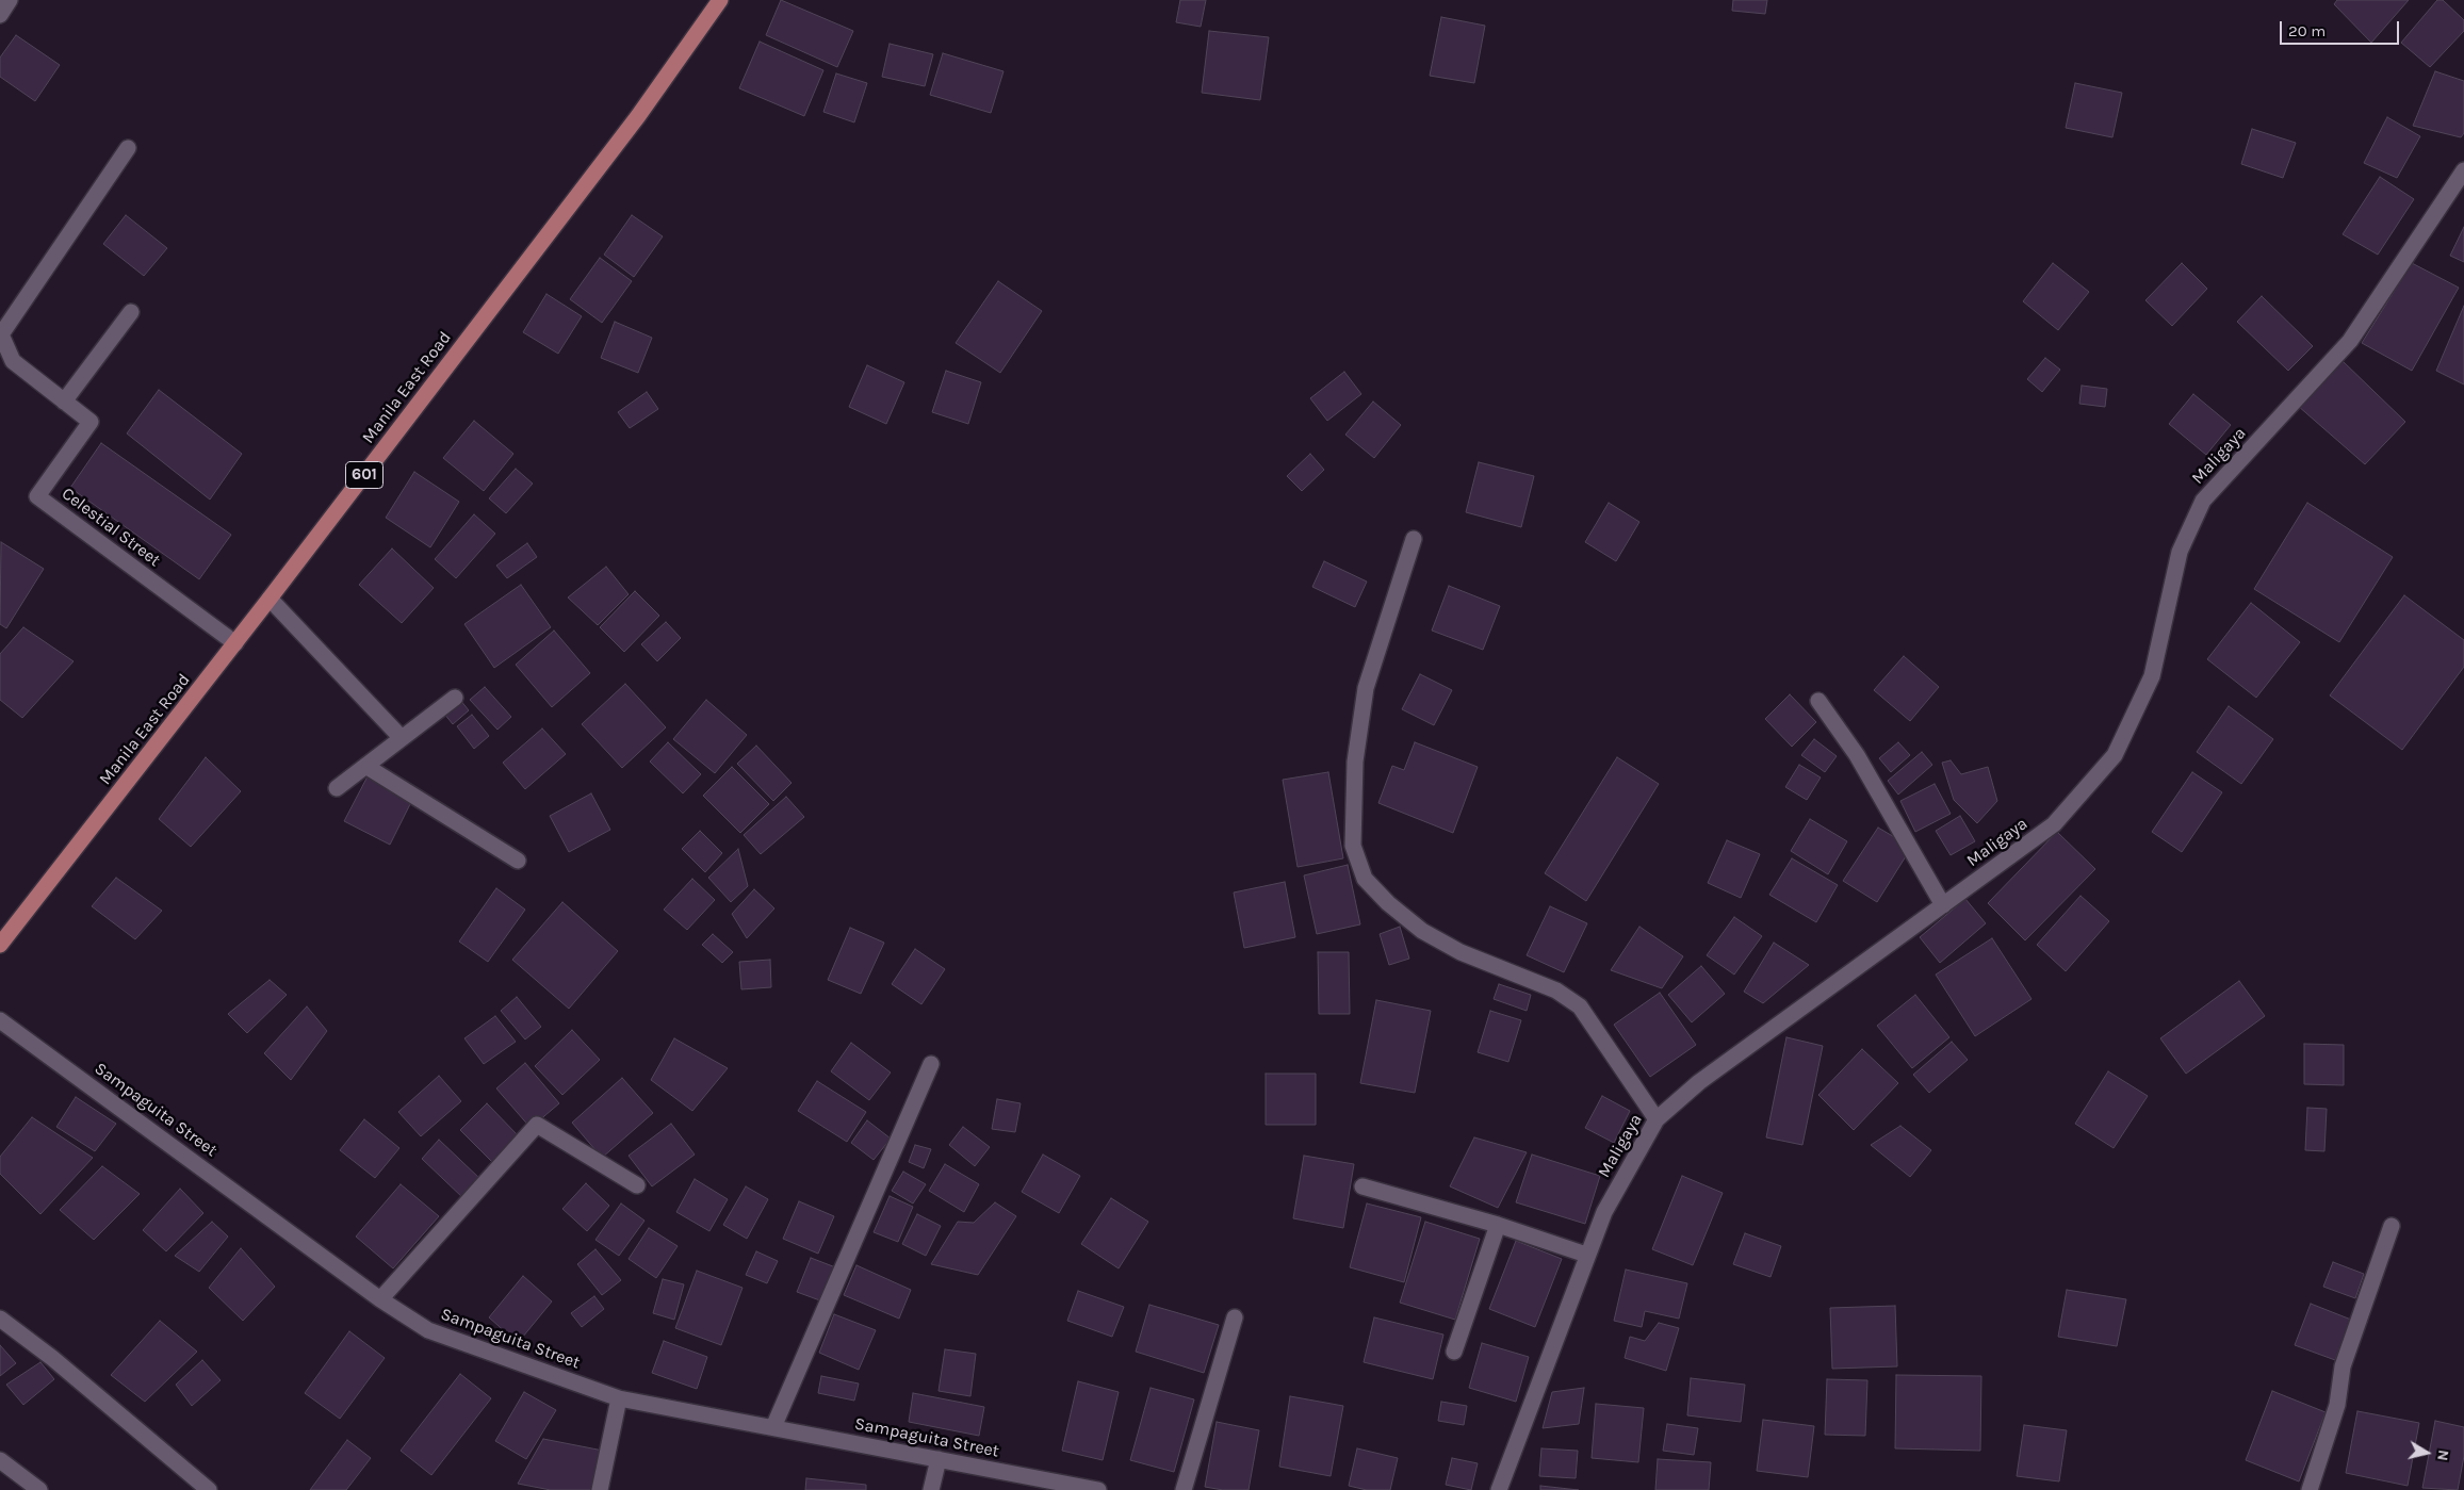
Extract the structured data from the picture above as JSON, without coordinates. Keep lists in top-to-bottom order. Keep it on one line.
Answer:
{"streets":{"main road":["Manila East Road","601"],"street":["Maligaya","Celestial Street","Sampaguita Street"]},"crossings":[["Manila East Road","Celestial Street"]],"scale_bar":"20 m","north":"right"}
